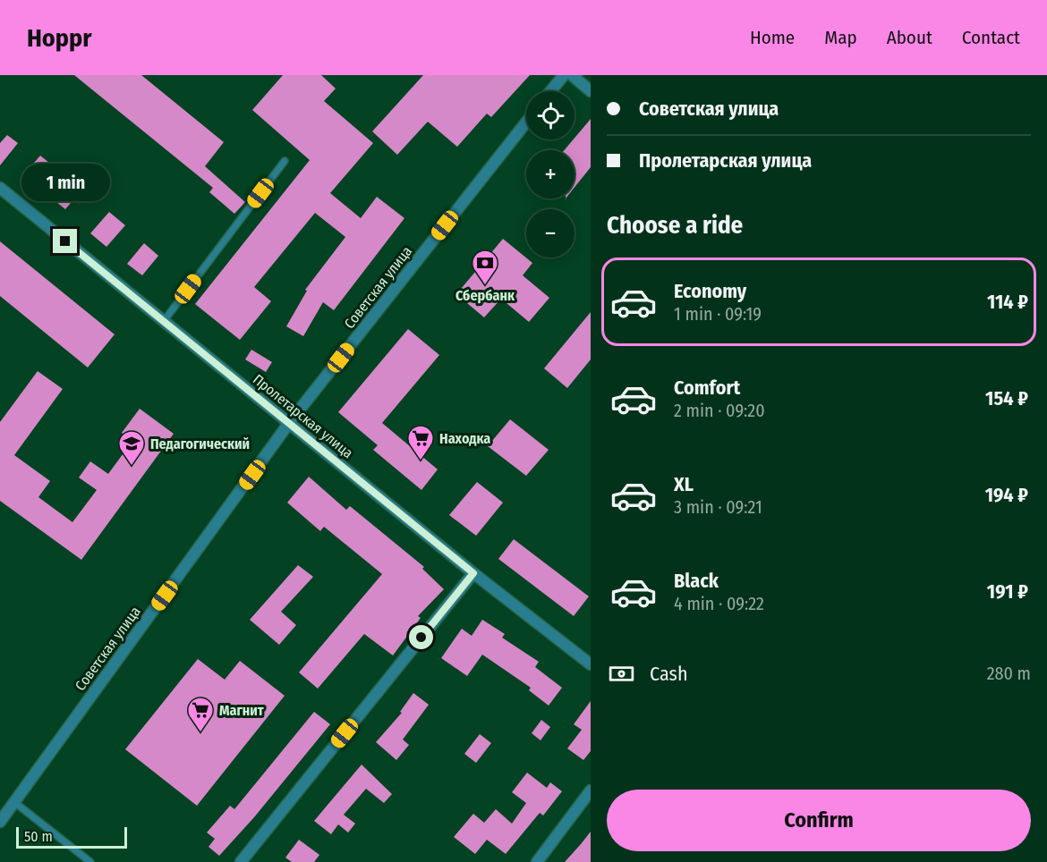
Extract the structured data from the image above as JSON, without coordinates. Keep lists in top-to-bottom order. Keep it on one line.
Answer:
{"streets":{"street":["Советская улица","Пролетарская улица"]},"crossings":[["Советская улица","Пролетарская улица"]],"places":{"bank":["Сбербанк"],"supermarket":["Находка","Магнит"],"school or university":["Педагогический"]},"scale_bar":"50 m","page":{"header":"Hoppr","nav":["Home","Map","About","Contact"],"banner":["Советская улица","Пролетарская улица"],"map_buttons":["+","−"],"bubble":"1 min","heading":"Choose a ride","list":[{"name":"Economy","note":"1 min · 09:19","value":"114 ₽"},{"name":"Comfort","note":"2 min · 09:20","value":"154 ₽"},{"name":"XL","note":"3 min · 09:21","value":"194 ₽"},{"name":"Black","note":"4 min · 09:22","value":"191 ₽"}],"pay":["Cash","280 m"],"buttons":"Confirm","scale":"50 m"}}
